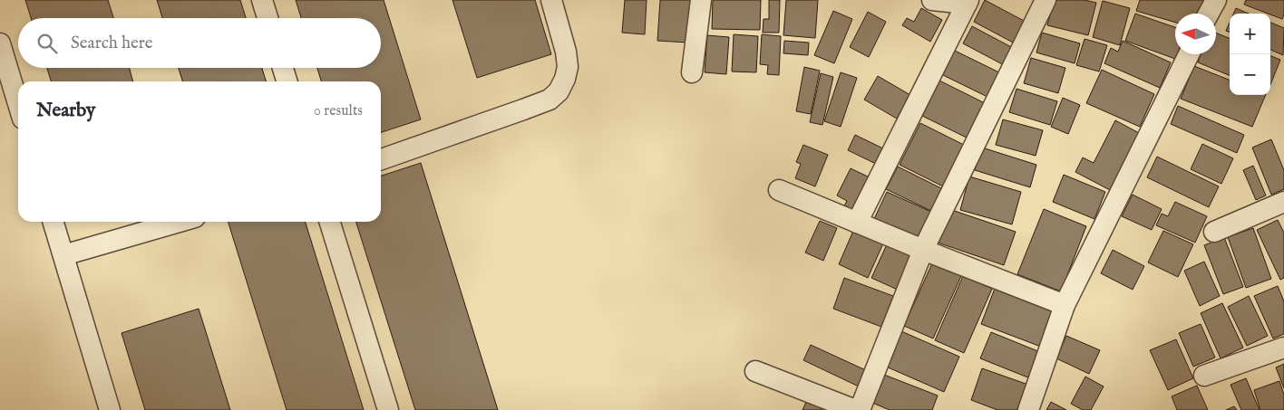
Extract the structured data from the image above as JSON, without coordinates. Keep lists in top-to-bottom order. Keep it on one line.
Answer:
{"north":"left","page":{"map_buttons":["+","−"],"search":"Search here","heading":["Nearby","0 results"]}}
